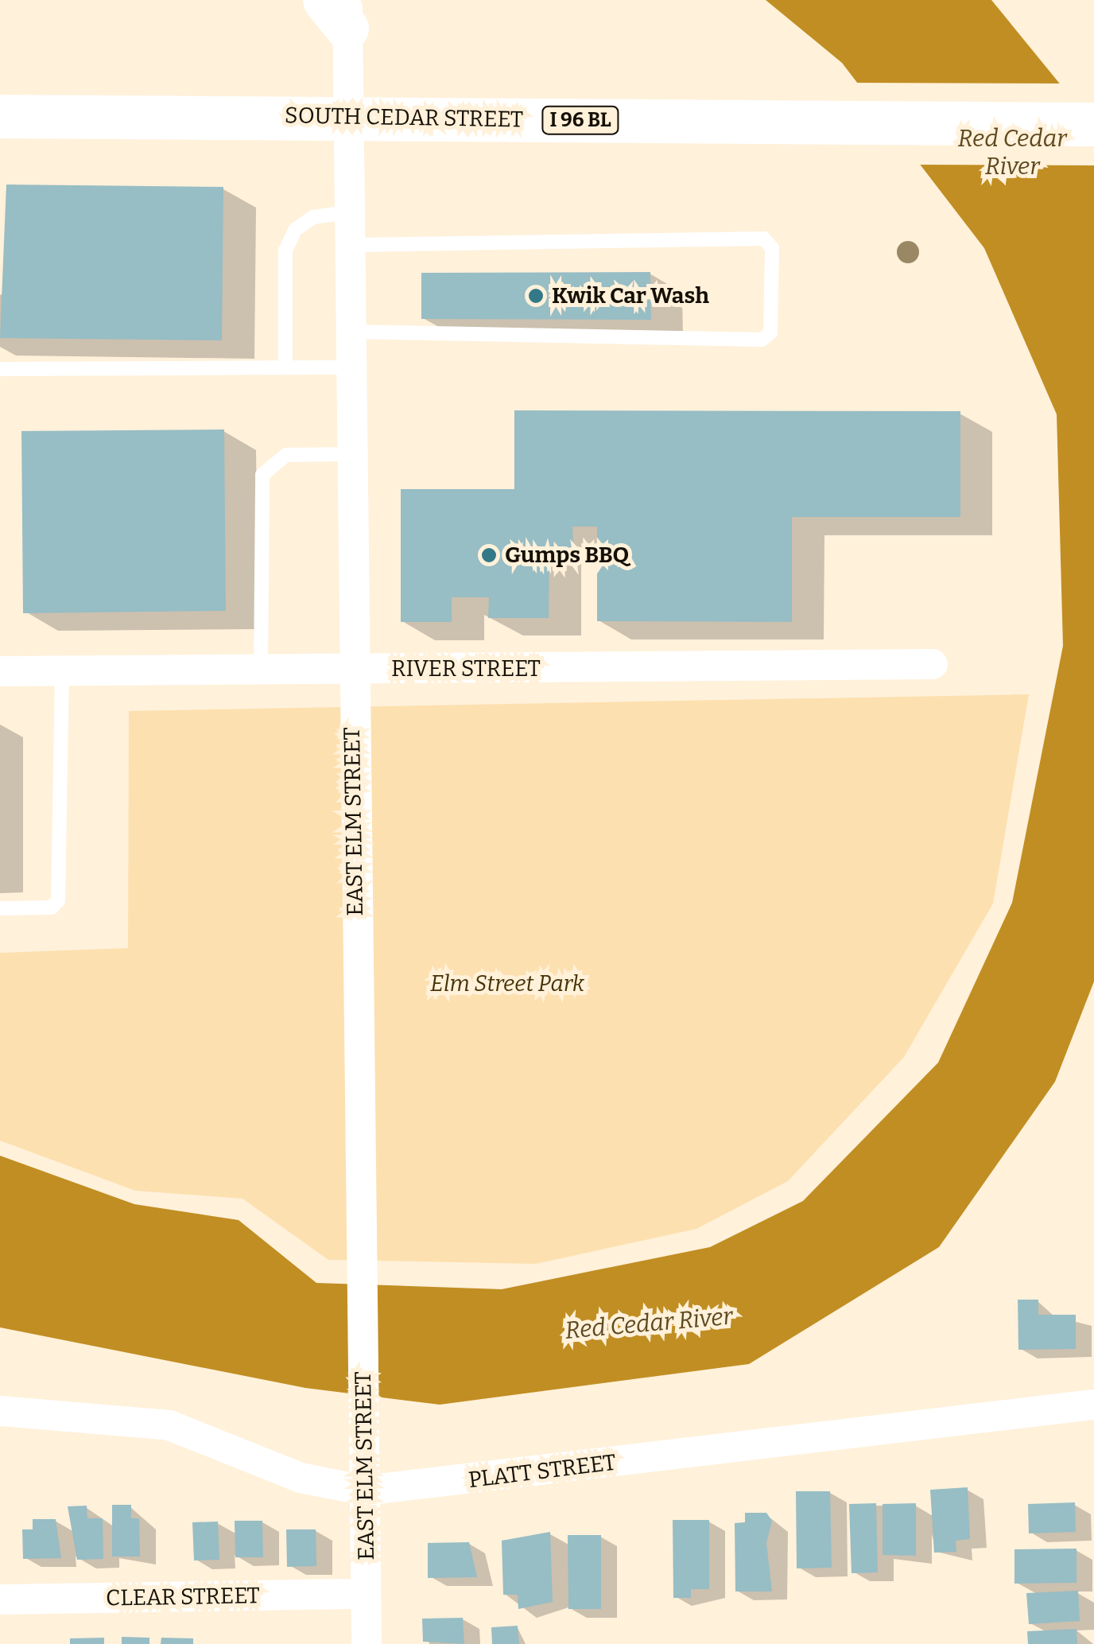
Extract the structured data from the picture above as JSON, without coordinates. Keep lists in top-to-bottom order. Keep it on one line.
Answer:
{"streets":{"main road":["SOUTH CEDAR STREET","I 96 BL"],"street":["RIVER STREET","EAST ELM STREET","PLATT STREET","CLEAR STREET"]},"crossings":[["SOUTH CEDAR STREET","EAST ELM STREET"],["RIVER STREET","EAST ELM STREET"],["EAST ELM STREET","PLATT STREET"],["EAST ELM STREET","CLEAR STREET"]],"water":["Red Cedar River"],"parks":["Elm Street Park"],"places":["Kwik Car Wash","Gumps BBQ"]}
